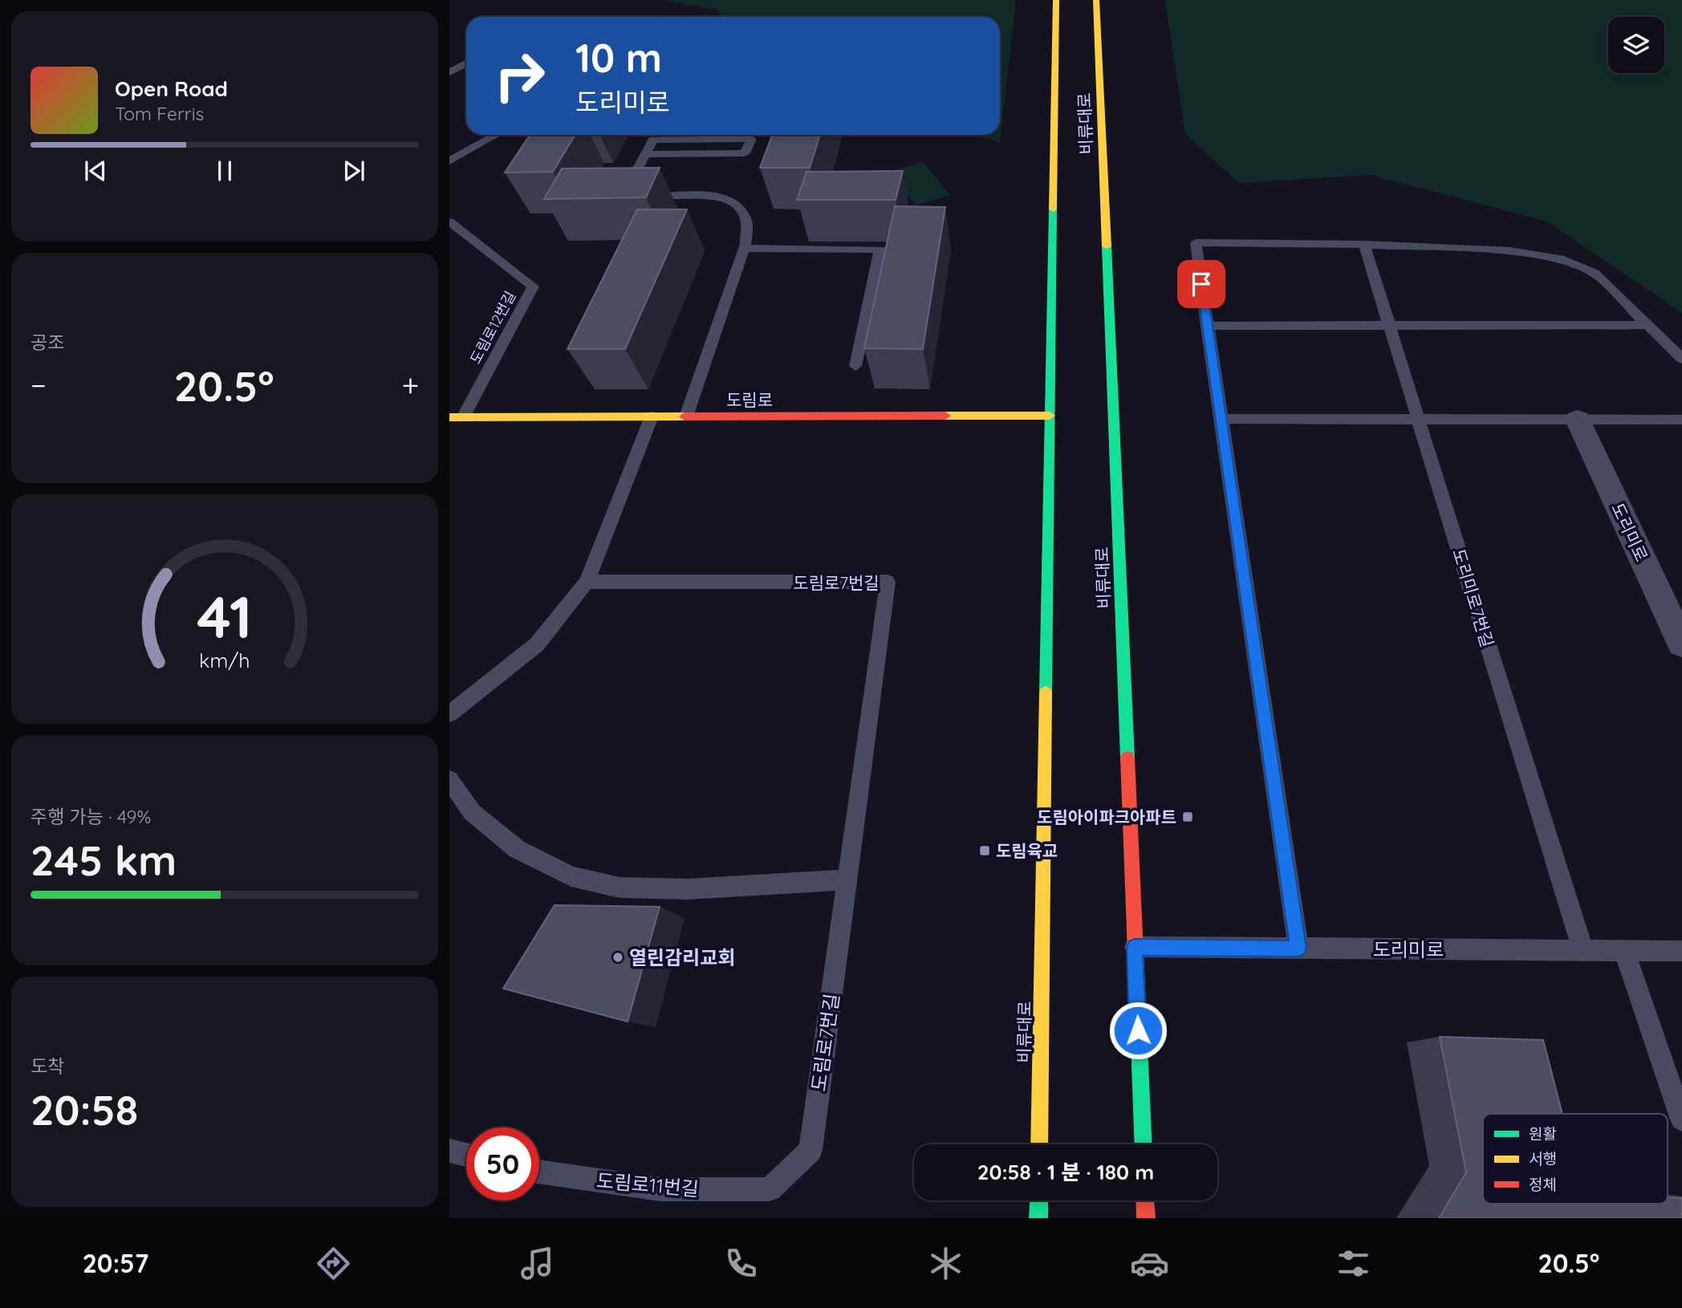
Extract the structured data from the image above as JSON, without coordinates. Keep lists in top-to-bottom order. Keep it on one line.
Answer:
{"streets":{"main road":["비류대로","도림로"],"street":["도리미로"],"lane":["도림로12번길","도림로7번길","도리미로7번길","도림로11번길"]},"crossings":[["비류대로","도림로"],["비류대로","도리미로"],["도림로12번길","도림로"],["도리미로","도리미로7번길"],["도림로7번길","도림로11번길"]],"places":{"transit":["도림아이파크아파트","도림육교"],"other":["열린감리교회"]},"legend":["원활","서행","정체"],"page":{"turn":["10 m","도리미로"],"song":["Open Road","Tom Ferris"],"tile":["공조",["주행 가능 · 49%","245 km"],["도착","20:58"]],"heat":["−","20.5°","+"],"limit":"50","trip":"20:58 · 1 분 · 180 m","tabs":["20:57","20.5°"],"gauge":["41","km/h"]}}
